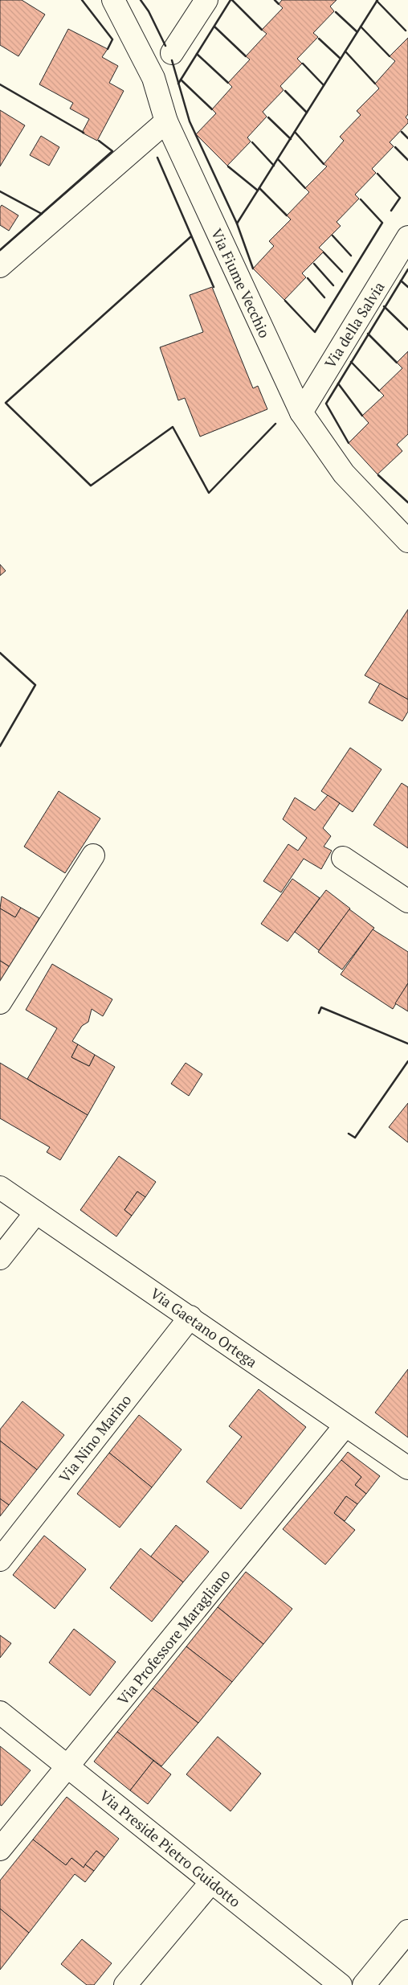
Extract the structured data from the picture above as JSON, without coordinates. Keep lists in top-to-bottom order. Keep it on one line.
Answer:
{"streets":{"street":["Via Fiume Vecchio","Via della Salvia","Via Gaetano Ortega","Via Nino Marino","Via Professore Maragliano","Via Preside Pietro Guidotto"]},"crossings":[["Via Fiume Vecchio","Via della Salvia"],["Via Gaetano Ortega","Via Nino Marino"],["Via Gaetano Ortega","Via Professore Maragliano"],["Via Professore Maragliano","Via Preside Pietro Guidotto"]]}
